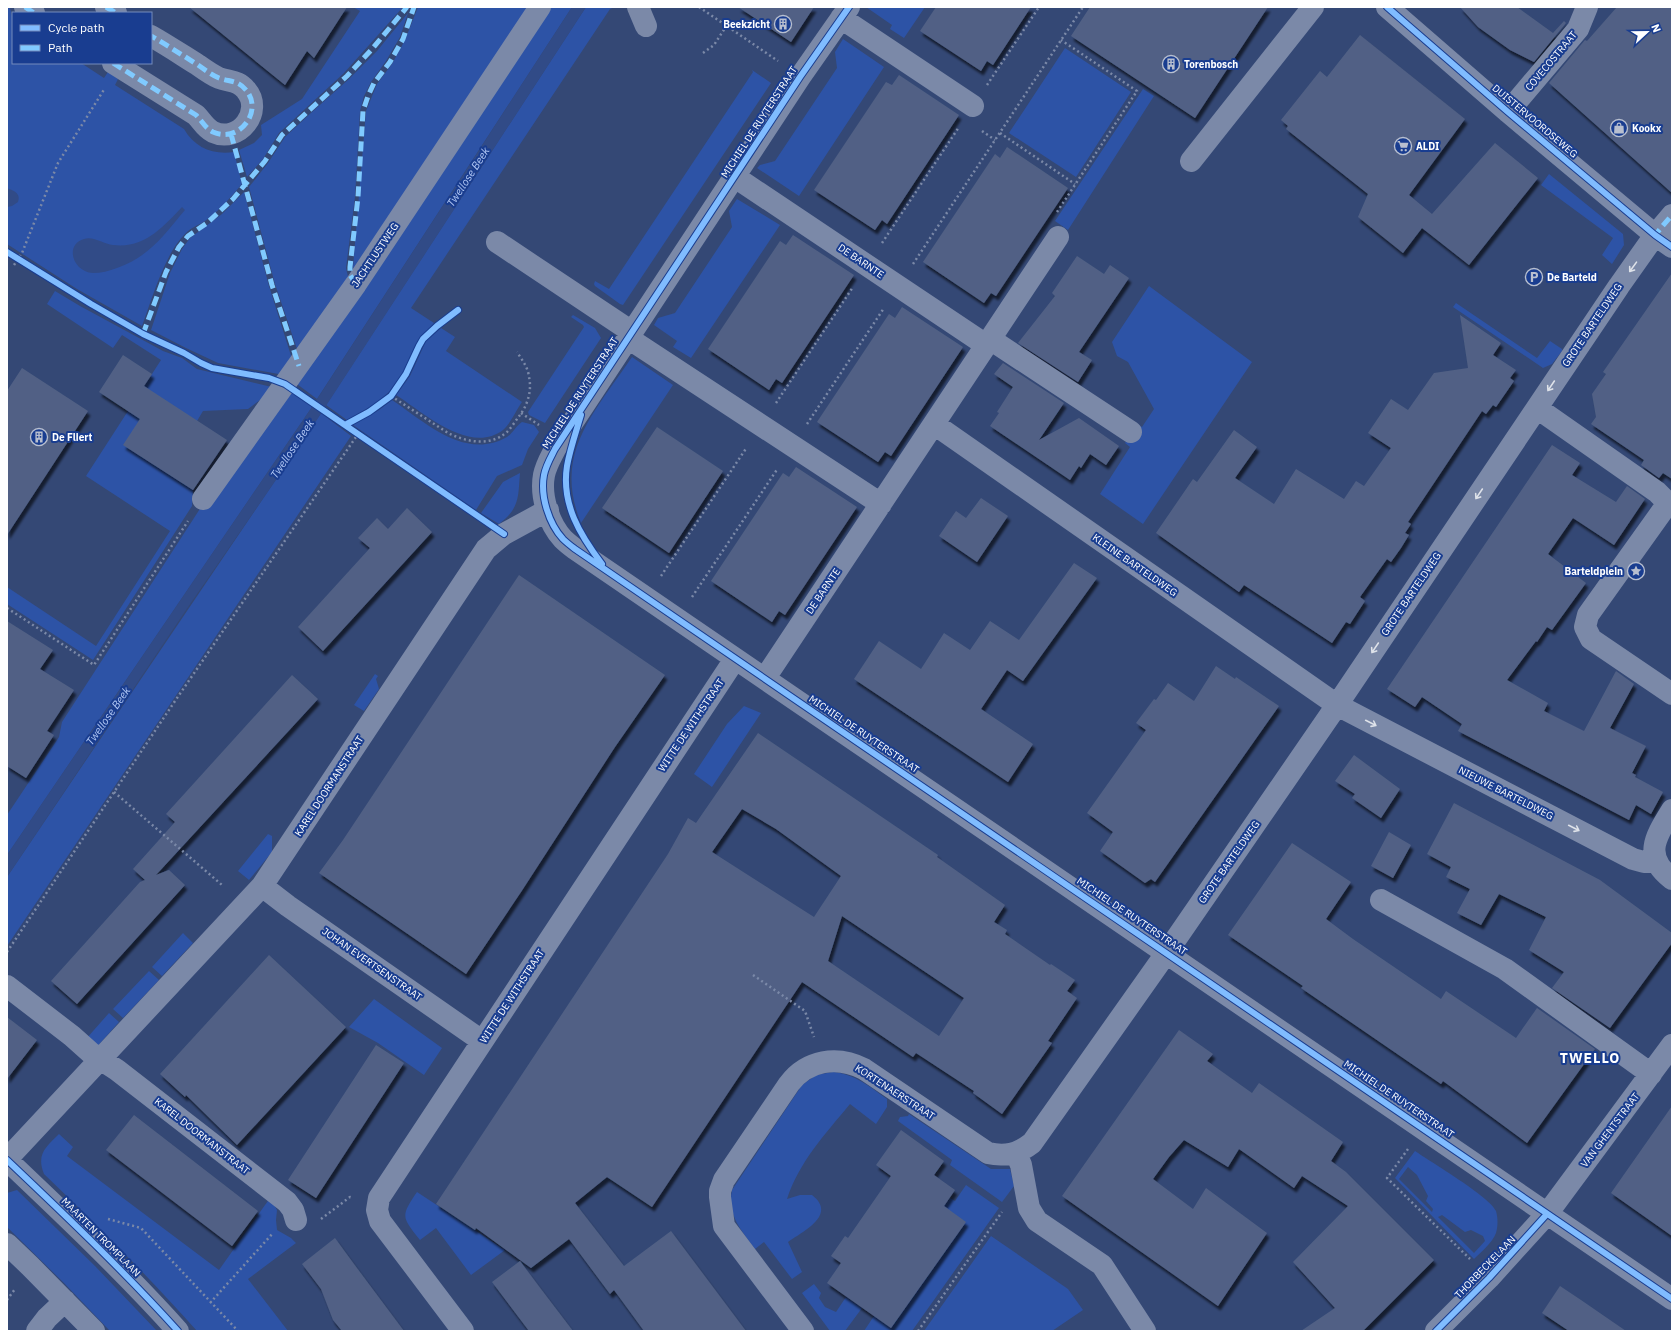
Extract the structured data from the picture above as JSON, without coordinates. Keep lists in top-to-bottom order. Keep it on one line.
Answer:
{"streets":{"street":["COVECOSTRAAT","DUISTERVOORDSEWEG","MICHIEL DE RUYTERSTRAAT","JACHTLUSTWEG","DE BARNTE","GROTE BARTELDWEG","KLEINE BARTELDWEG","WITTE DE WITHSTRAAT","KAREL DOORMANSTRAAT","NIEUWE BARTELDWEG","JOHAN EVERTSENSTRAAT","KORTENAERSTRAAT","VAN GHENTSTRAAT","MAARTEN TROMPLAAN","THORBECKELAAN"]},"crossings":[["COVECOSTRAAT","DUISTERVOORDSEWEG"],["DUISTERVOORDSEWEG","GROTE BARTELDWEG"],["MICHIEL DE RUYTERSTRAAT","DE BARNTE"],["MICHIEL DE RUYTERSTRAAT","GROTE BARTELDWEG"],["MICHIEL DE RUYTERSTRAAT","WITTE DE WITHSTRAAT"],["MICHIEL DE RUYTERSTRAAT","KAREL DOORMANSTRAAT"],["MICHIEL DE RUYTERSTRAAT","VAN GHENTSTRAAT"],["MICHIEL DE RUYTERSTRAAT","THORBECKELAAN"],["DE BARNTE","KLEINE BARTELDWEG"],["GROTE BARTELDWEG","KLEINE BARTELDWEG"],["GROTE BARTELDWEG","NIEUWE BARTELDWEG"],["KLEINE BARTELDWEG","NIEUWE BARTELDWEG"],["WITTE DE WITHSTRAAT","JOHAN EVERTSENSTRAAT"],["KAREL DOORMANSTRAAT","JOHAN EVERTSENSTRAAT"],["KAREL DOORMANSTRAAT","MAARTEN TROMPLAAN"],["VAN GHENTSTRAAT","THORBECKELAAN"]],"one_way":["GROTE BARTELDWEG"],"districts":["TWELLO"],"water":["Twellose Beek"],"places":{"building":["Beekzicht","Torenbosch","De Fliert"],"shop":["Kookx"],"supermarket":["ALDI"],"parking":["De Barteld"],"place":["Barteldplein"]},"legend":["Cycle path","Path"],"north":"right"}
